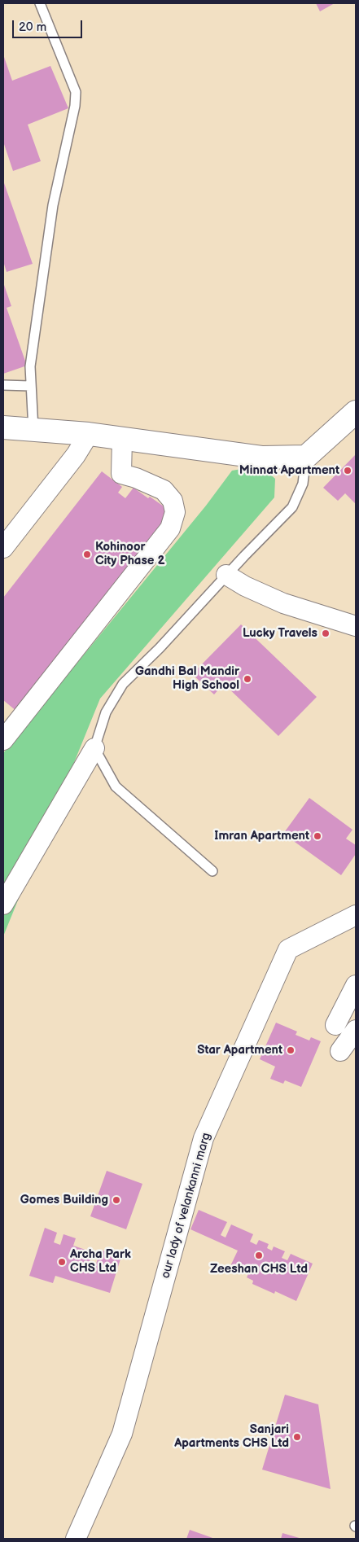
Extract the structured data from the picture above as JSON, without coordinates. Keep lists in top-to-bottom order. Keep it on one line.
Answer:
{"streets":{"street":["our lady of velankanni marg"]},"places":["Minnat Apartment","Kohinoor City Phase 2","Lucky Travels","Gandhi Bal Mandir High School","Imran Apartment","Star Apartment","Gomes Building","Zeeshan CHS Ltd","Archa Park CHS Ltd","Sanjari Apartments CHS Ltd"],"scale_bar":"20 m"}
